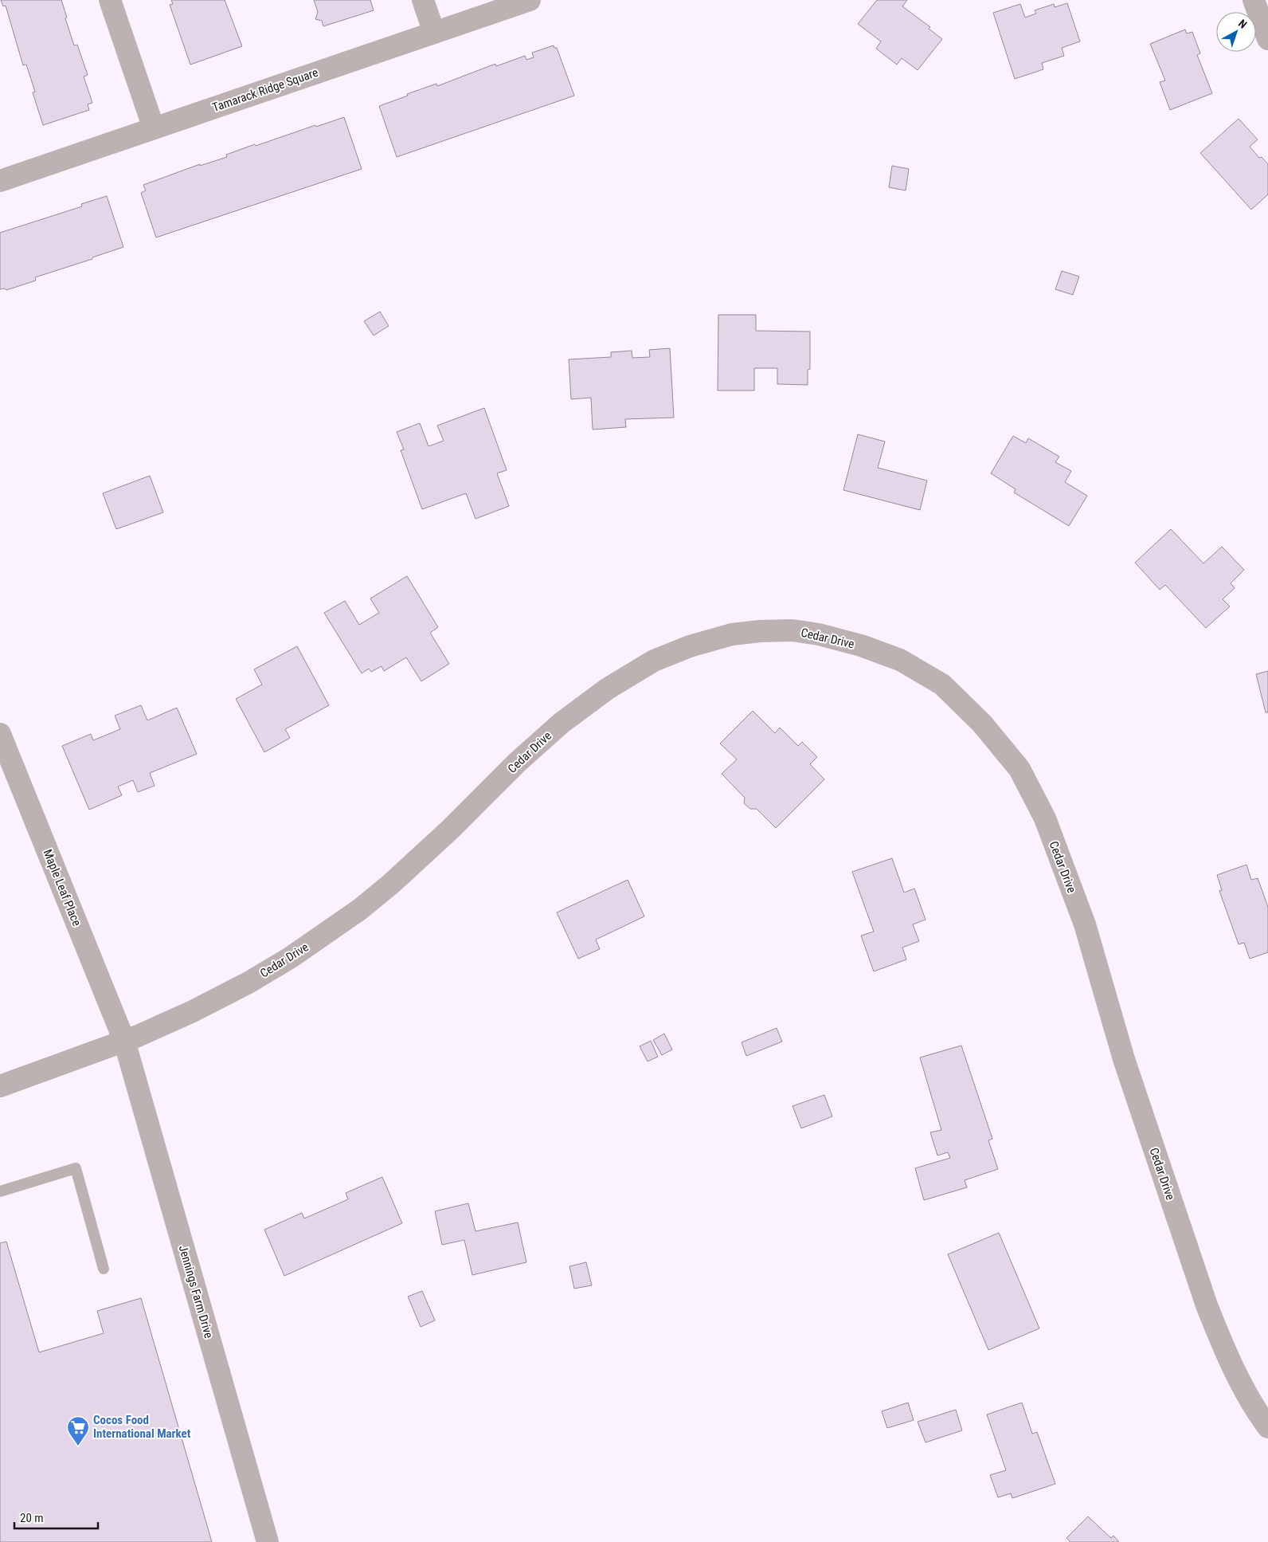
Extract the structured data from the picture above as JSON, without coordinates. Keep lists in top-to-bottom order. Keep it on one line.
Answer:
{"streets":{"street":["Tamarack Ridge Square","Cedar Drive","Maple Leaf Place","Jennings Farm Drive"]},"crossings":[["Cedar Drive","Maple Leaf Place"],["Cedar Drive","Jennings Farm Drive"],["Maple Leaf Place","Jennings Farm Drive"]],"places":{"supermarket":["Cocos Food International Market"]},"scale_bar":"20 m","north":"top right"}
